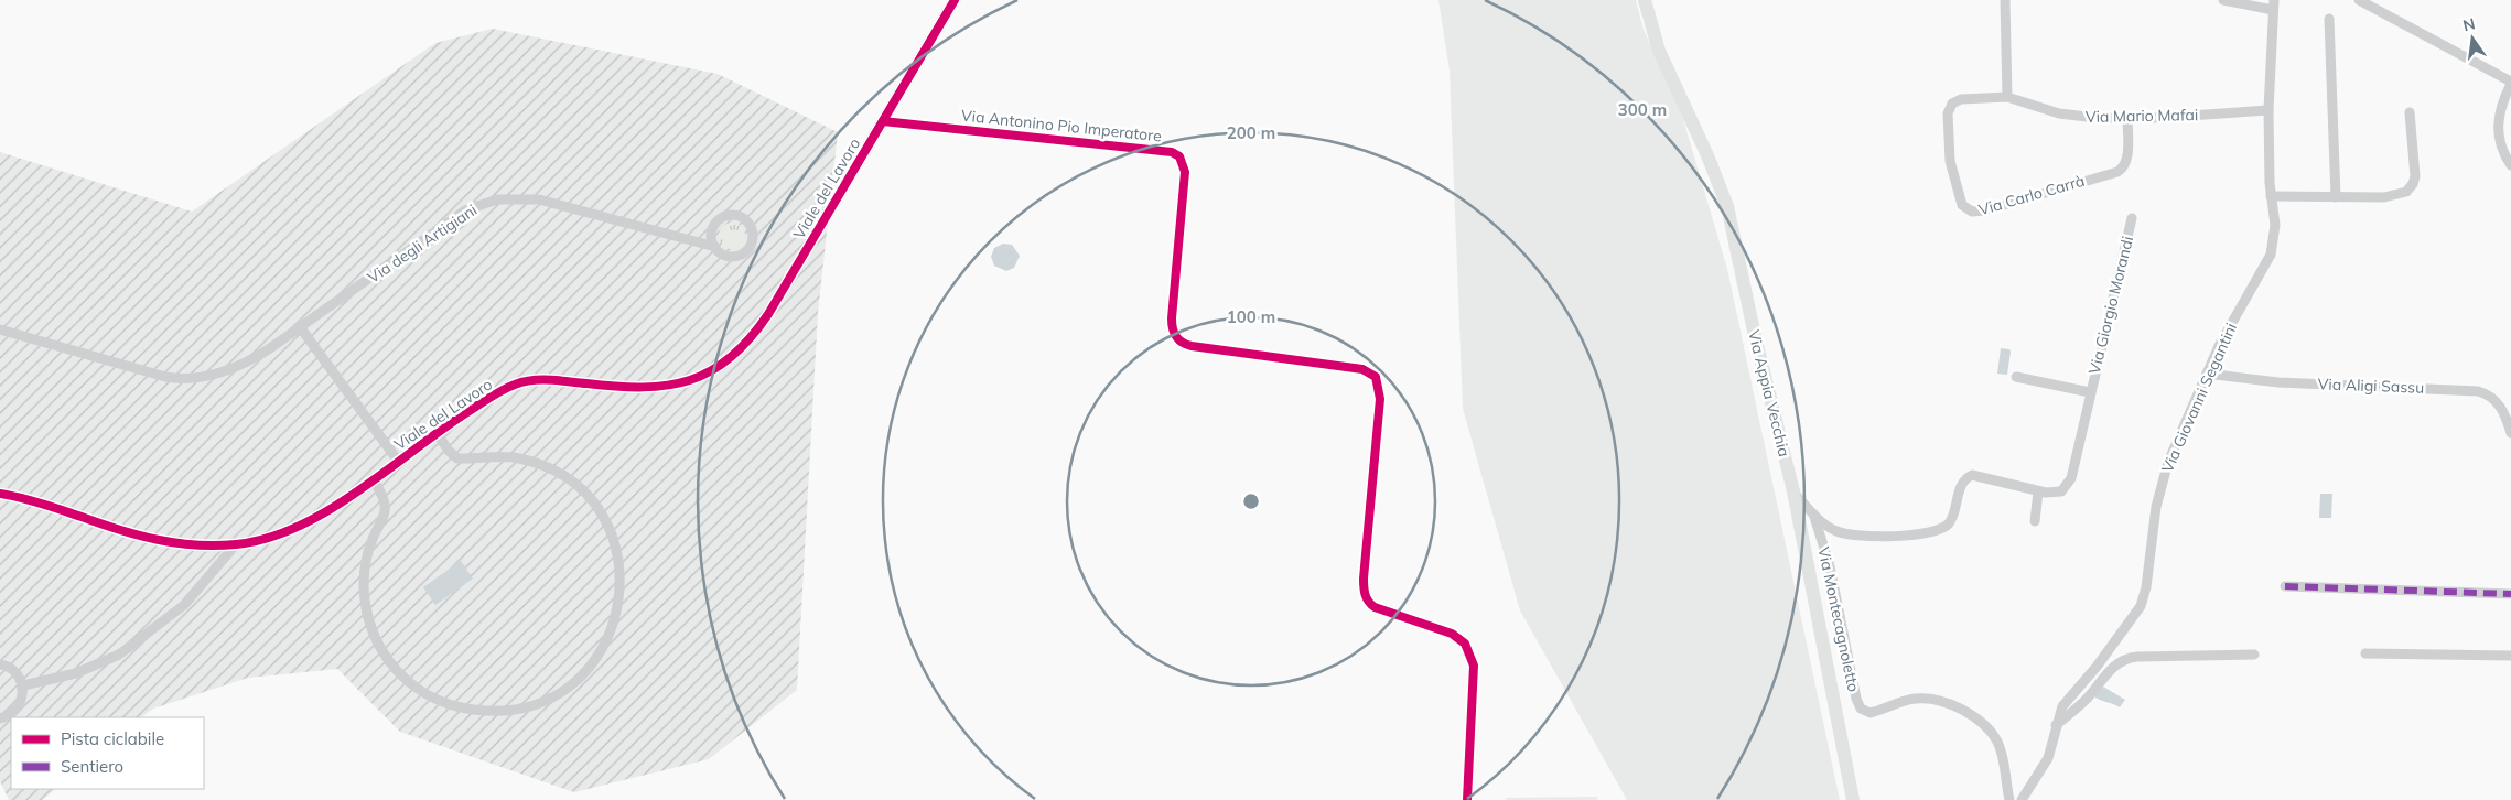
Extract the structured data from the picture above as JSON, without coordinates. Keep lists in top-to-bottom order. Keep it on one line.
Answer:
{"streets":{"main road":["Via Appia Vecchia"],"street":["Via Mario Mafai","Via Antonino Pio Imperatore","Viale del Lavoro","Via Carlo Carrà","Via degli Artigiani","Via Giorgio Morandi","Via Aligi Sassu","Via Giovanni Segantini","Via Montecagnoletto"]},"crossings":[["Via Mario Mafai","Via Carlo Carrà"],["Via Mario Mafai","Via Giovanni Segantini"],["Via Antonino Pio Imperatore","Viale del Lavoro"],["Via Giorgio Morandi","Via Appia Vecchia"],["Via Giorgio Morandi","Via Montecagnoletto"],["Via Aligi Sassu","Via Giovanni Segantini"]],"legend":["Pista ciclabile","Sentiero"],"north":"top","rings":["300 m","200 m","100 m"]}
